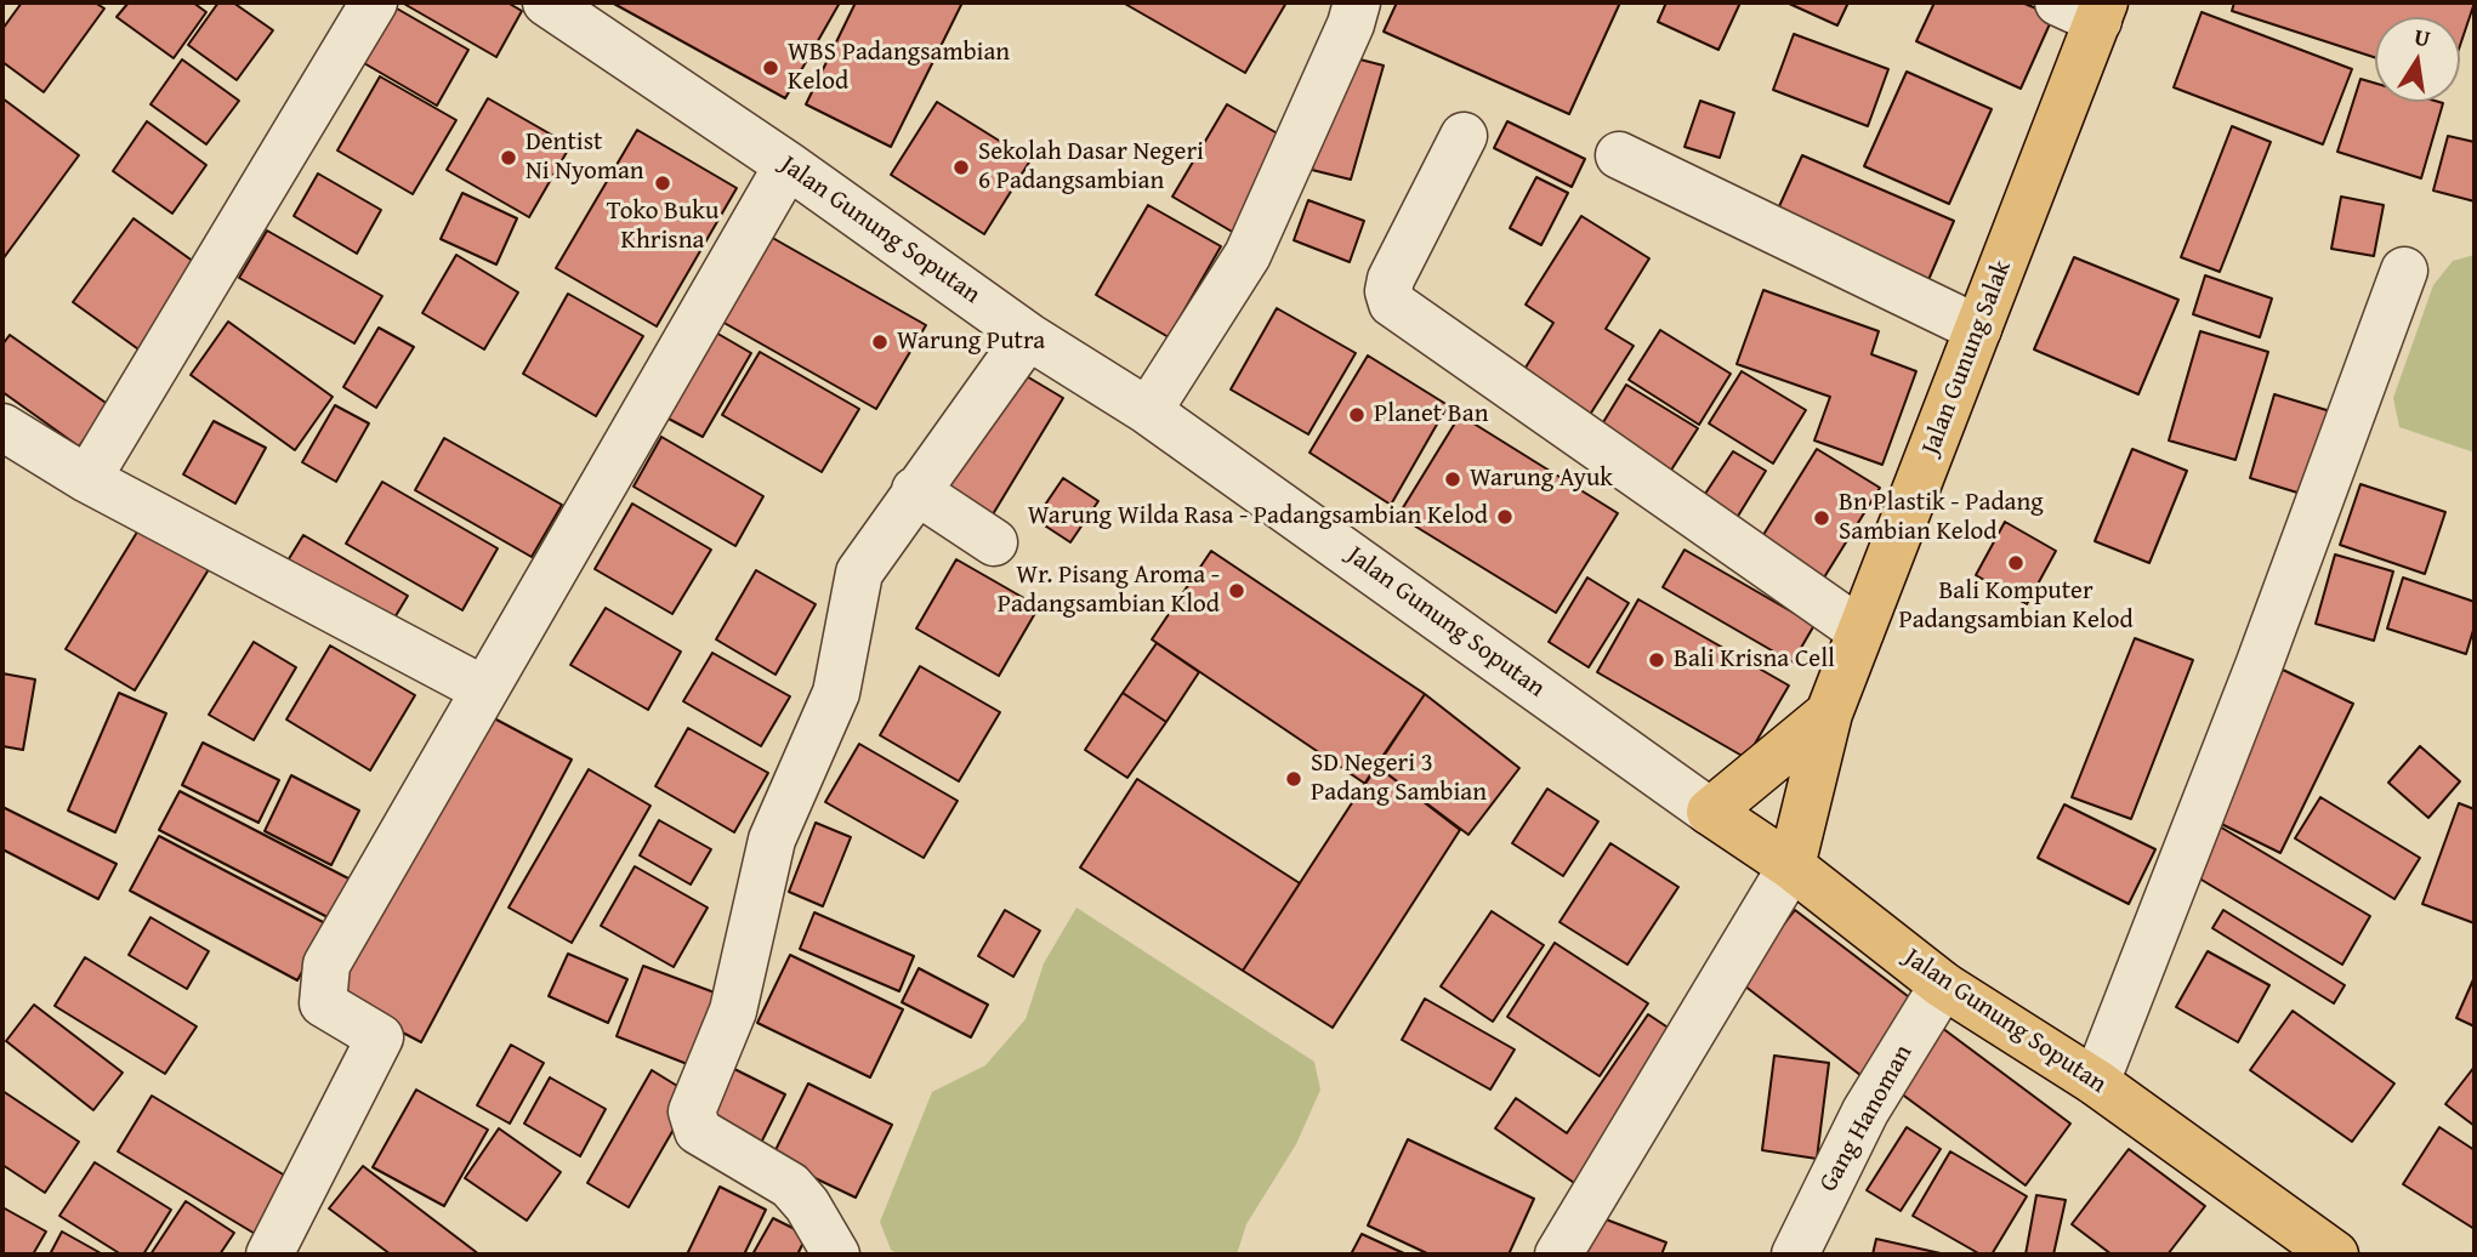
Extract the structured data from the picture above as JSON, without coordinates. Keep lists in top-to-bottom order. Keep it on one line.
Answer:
{"streets":{"main road":["Jalan Gunung Soputan","Jalan Gunung Salak"],"street":["Gang Hanoman"]},"crossings":[["Jalan Gunung Soputan","Jalan Gunung Salak"],["Jalan Gunung Soputan","Gang Hanoman"]],"places":["WBS Padangsambian Kelod","Dentist Ni Nyoman","Sekolah Dasar Negeri 6 Padangsambian","Toko Buku Khrisna","Warung Putra","Planet Ban","Warung Ayuk","Warung Wilda Rasa - Padangsambian Kelod","Bn Plastik - Padang Sambian Kelod","Bali Komputer Padangsambian Kelod","Wr. Pisang Aroma - Padangsambian Klod","Bali Krisna Cell","SD Negeri 3 Padang Sambian"],"north":"top"}
